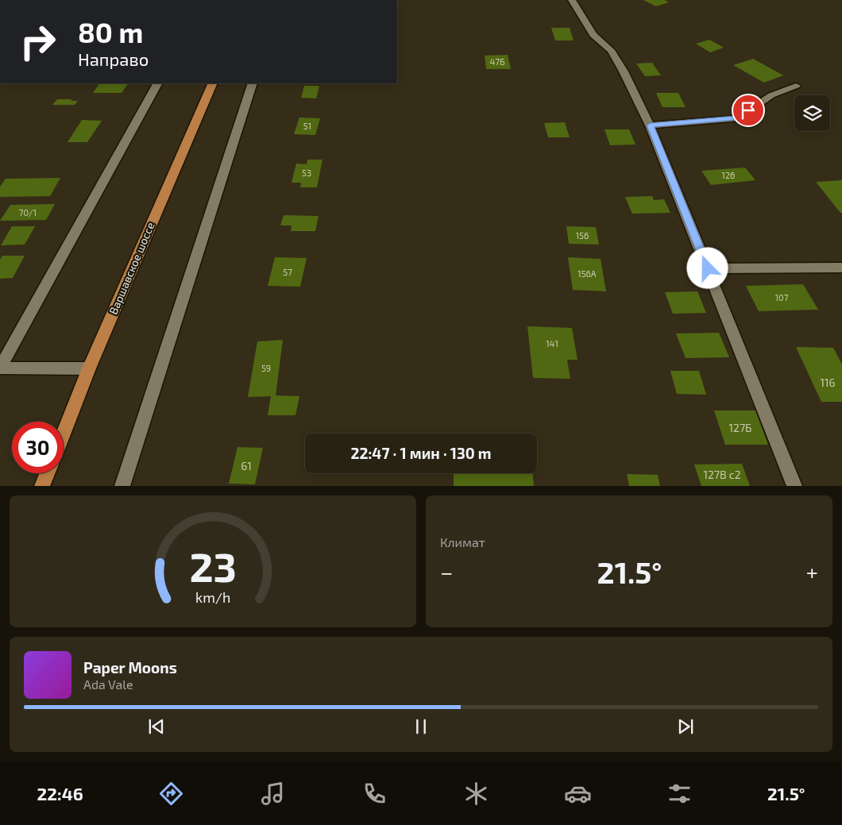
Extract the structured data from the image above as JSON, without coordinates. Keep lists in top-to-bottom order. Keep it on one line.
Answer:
{"streets":{"main road":["Варшавское шоссе"]},"house_numbers":["47Б","51","53","126","70/1","156","57","156А","107","141","59","116","127Б","61","127В с2"],"page":{"turn":["80 m","Направо"],"limit":"30","trip":"22:47 · 1 мин · 130 m","tile":"Климат","heat":["−","21.5°","+"],"song":["Paper Moons","Ada Vale"],"tabs":["22:46","21.5°"],"gauge":["23","km/h"]}}
